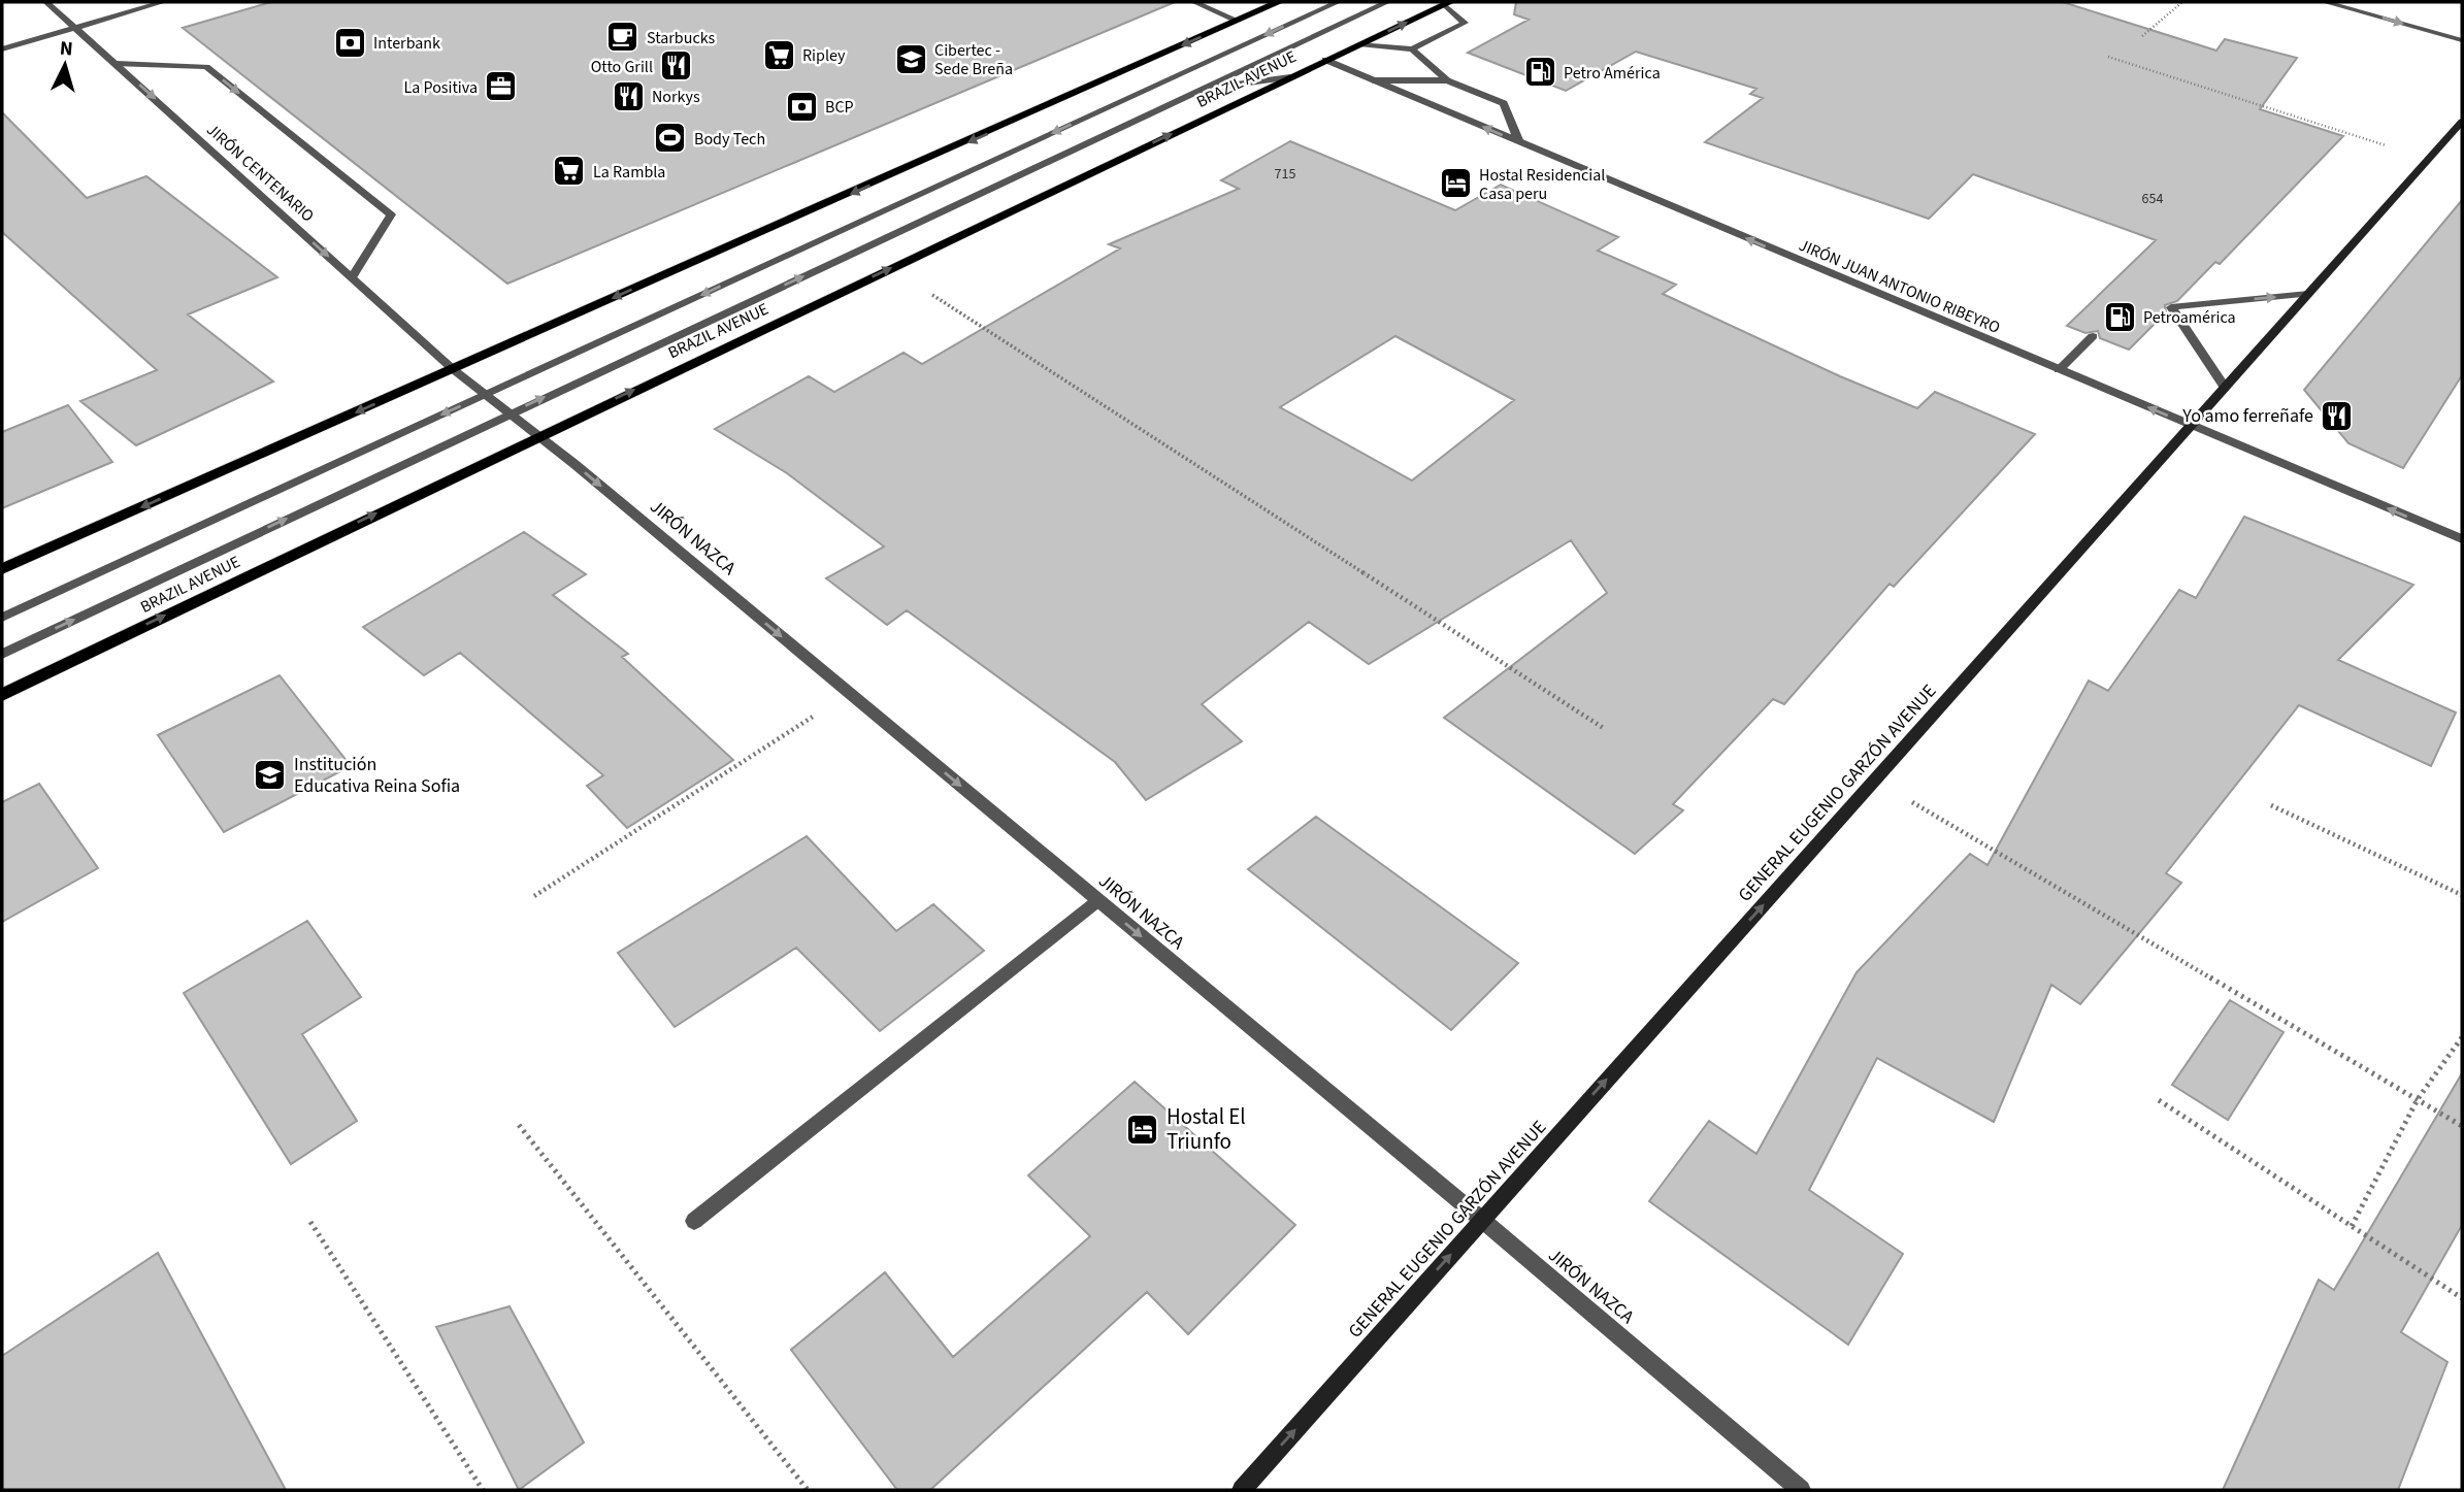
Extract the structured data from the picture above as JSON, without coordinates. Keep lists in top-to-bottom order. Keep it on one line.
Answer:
{"streets":{"main road":["BRAZIL AVENUE","GENERAL EUGENIO GARZÓN AVENUE"],"street":["JIRÓN CENTENARIO","JIRÓN JUAN ANTONIO RIBEYRO","JIRÓN NAZCA"]},"crossings":[["BRAZIL AVENUE","JIRÓN JUAN ANTONIO RIBEYRO"],["BRAZIL AVENUE","JIRÓN NAZCA"],["JIRÓN CENTENARIO","JIRÓN NAZCA"],["JIRÓN JUAN ANTONIO RIBEYRO","GENERAL EUGENIO GARZÓN AVENUE"],["JIRÓN NAZCA","GENERAL EUGENIO GARZÓN AVENUE"]],"one_way":["JIRÓN CENTENARIO","JIRÓN JUAN ANTONIO RIBEYRO","JIRÓN NAZCA","GENERAL EUGENIO GARZÓN AVENUE"],"places":{"cafe":["Starbucks"],"bank":["Interbank","BCP"],"supermarket":["Ripley","La Rambla"],"school or university":["Cibertec - Sede Breña","Institución Educativa Reina Sofia"],"restaurant":["Otto Grill","Norkys","Yo amo ferreñafe"],"fuel station":["Petro América","Petroamérica"],"office":["La Positiva"],"sports":["Body Tech"],"hotel":["Hostal Residencial Casa peru","Hostal El Triunfo"]},"house_numbers":["715","654"],"north":"top"}
